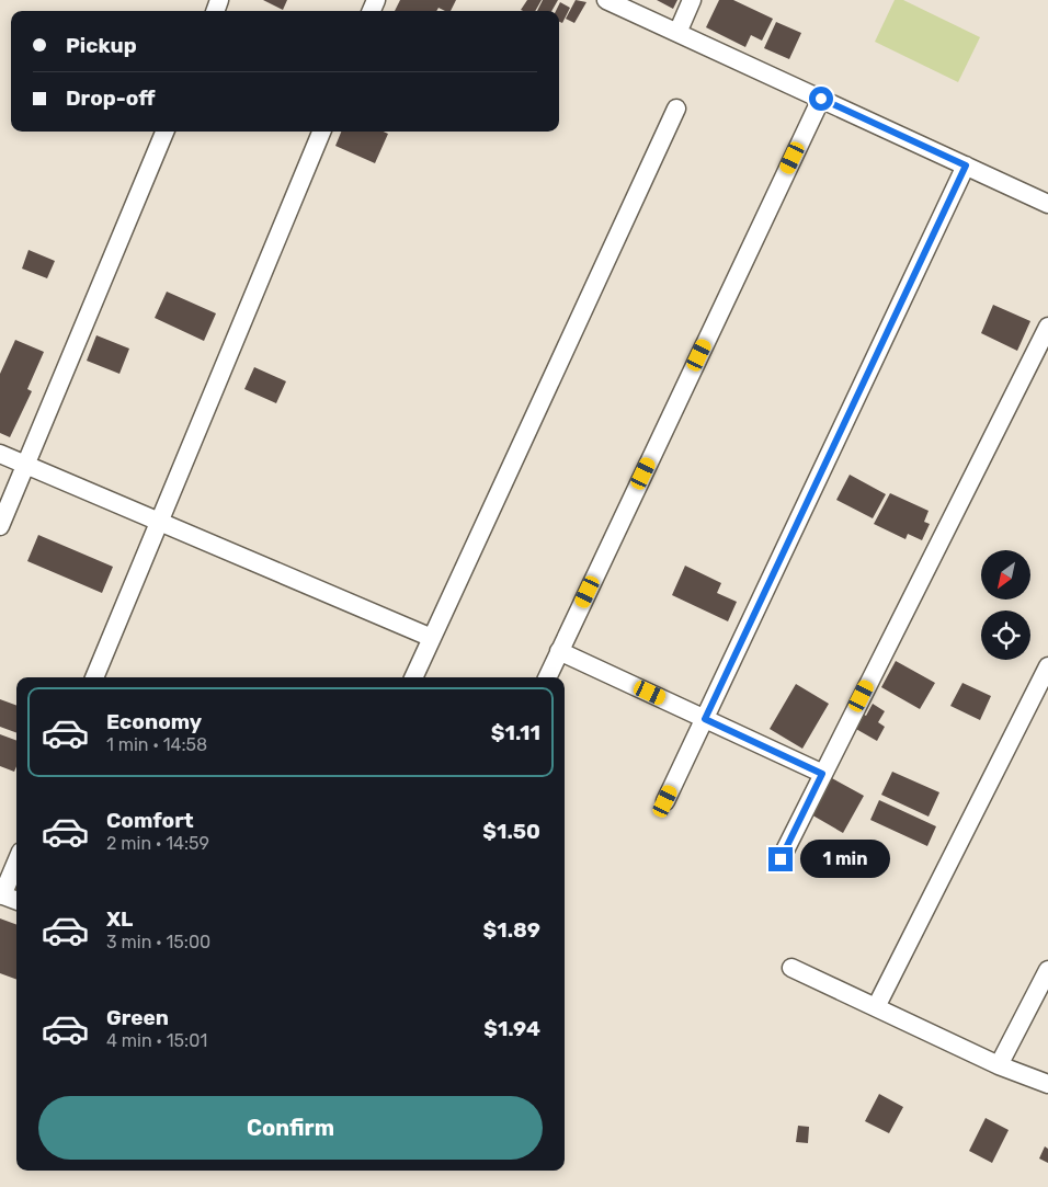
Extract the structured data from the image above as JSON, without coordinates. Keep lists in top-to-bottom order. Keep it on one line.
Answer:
{"north":"bottom left","page":{"banner":["Pickup","Drop-off"],"list":[{"name":"Economy","note":"1 min · 14:58","value":"$1.11"},{"name":"Comfort","note":"2 min · 14:59","value":"$1.50"},{"name":"XL","note":"3 min · 15:00","value":"$1.89"},{"name":"Green","note":"4 min · 15:01","value":"$1.94"}],"bubble":"1 min","buttons":"Confirm"}}
